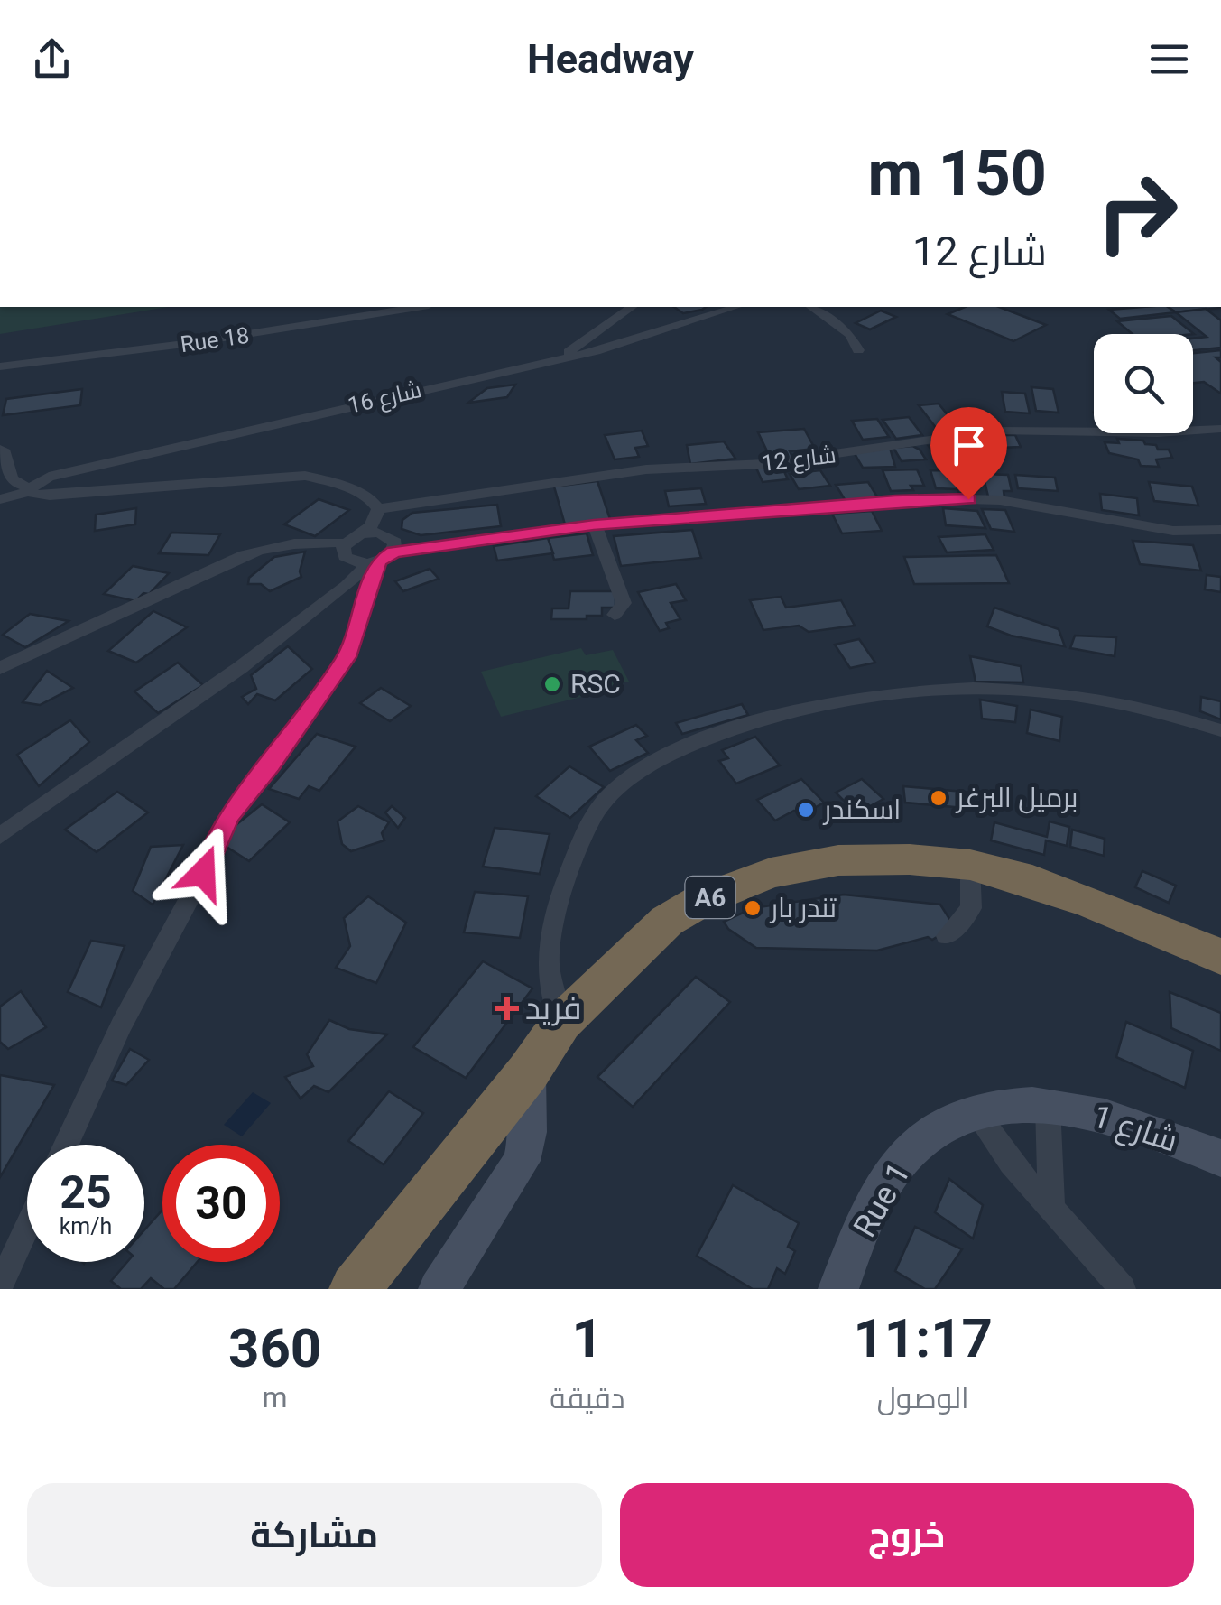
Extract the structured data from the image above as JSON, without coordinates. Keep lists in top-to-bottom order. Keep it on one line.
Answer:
{"streets":{"highway":["A6"],"street":["Rue 18","شارع 16","شارع 12","شارع 1","Rue 1"]},"crossings":[["شارع 1","Rue 1"]],"places":{"other":["RSC","برميل البرغر","اسكندر","تندر بار"],"health":["فريد"]},"page":{"header":"Headway","turn":["150 m","شارع 12"],"speed":"25 km/h","limit":"30","eta":["11:17","الوصول","1","دقيقة","360","m"],"buttons":["خروج","مشاركة"]}}
